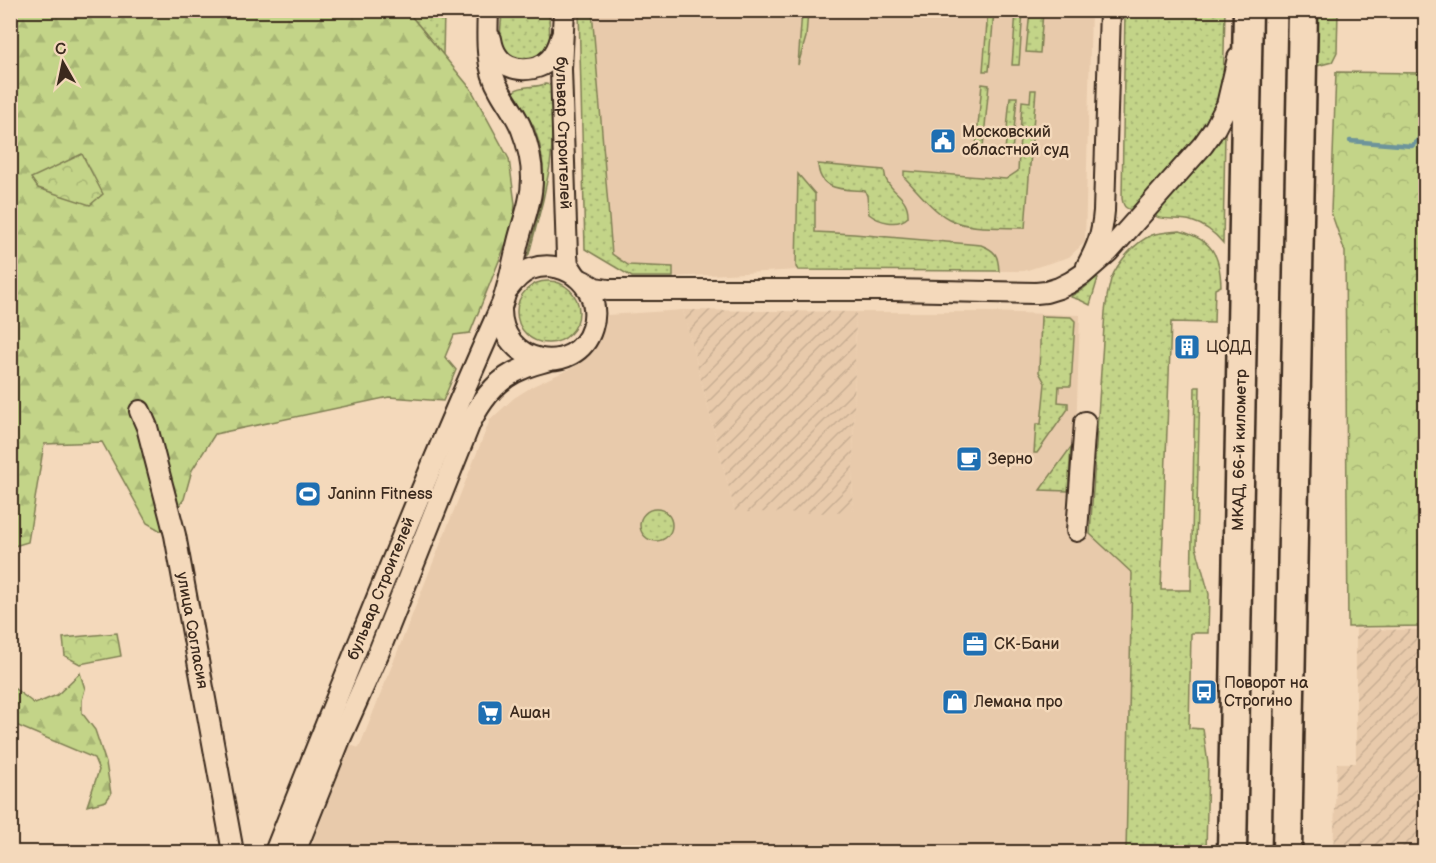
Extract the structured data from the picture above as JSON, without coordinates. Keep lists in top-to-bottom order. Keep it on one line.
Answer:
{"streets":{"highway":["МКАД, 66-й километр"],"street":["бульвар Строителей","улица Согласия"]},"places":{"public building":["Московский областной суд"],"building":["ЦОДД"],"cafe":["Зерно"],"sports":["Janinn Fitness"],"office":["СК-Бани"],"bus stop":["Поворот на Строгино"],"shop":["Лемана про"],"supermarket":["Ашан"]},"north":"top"}
